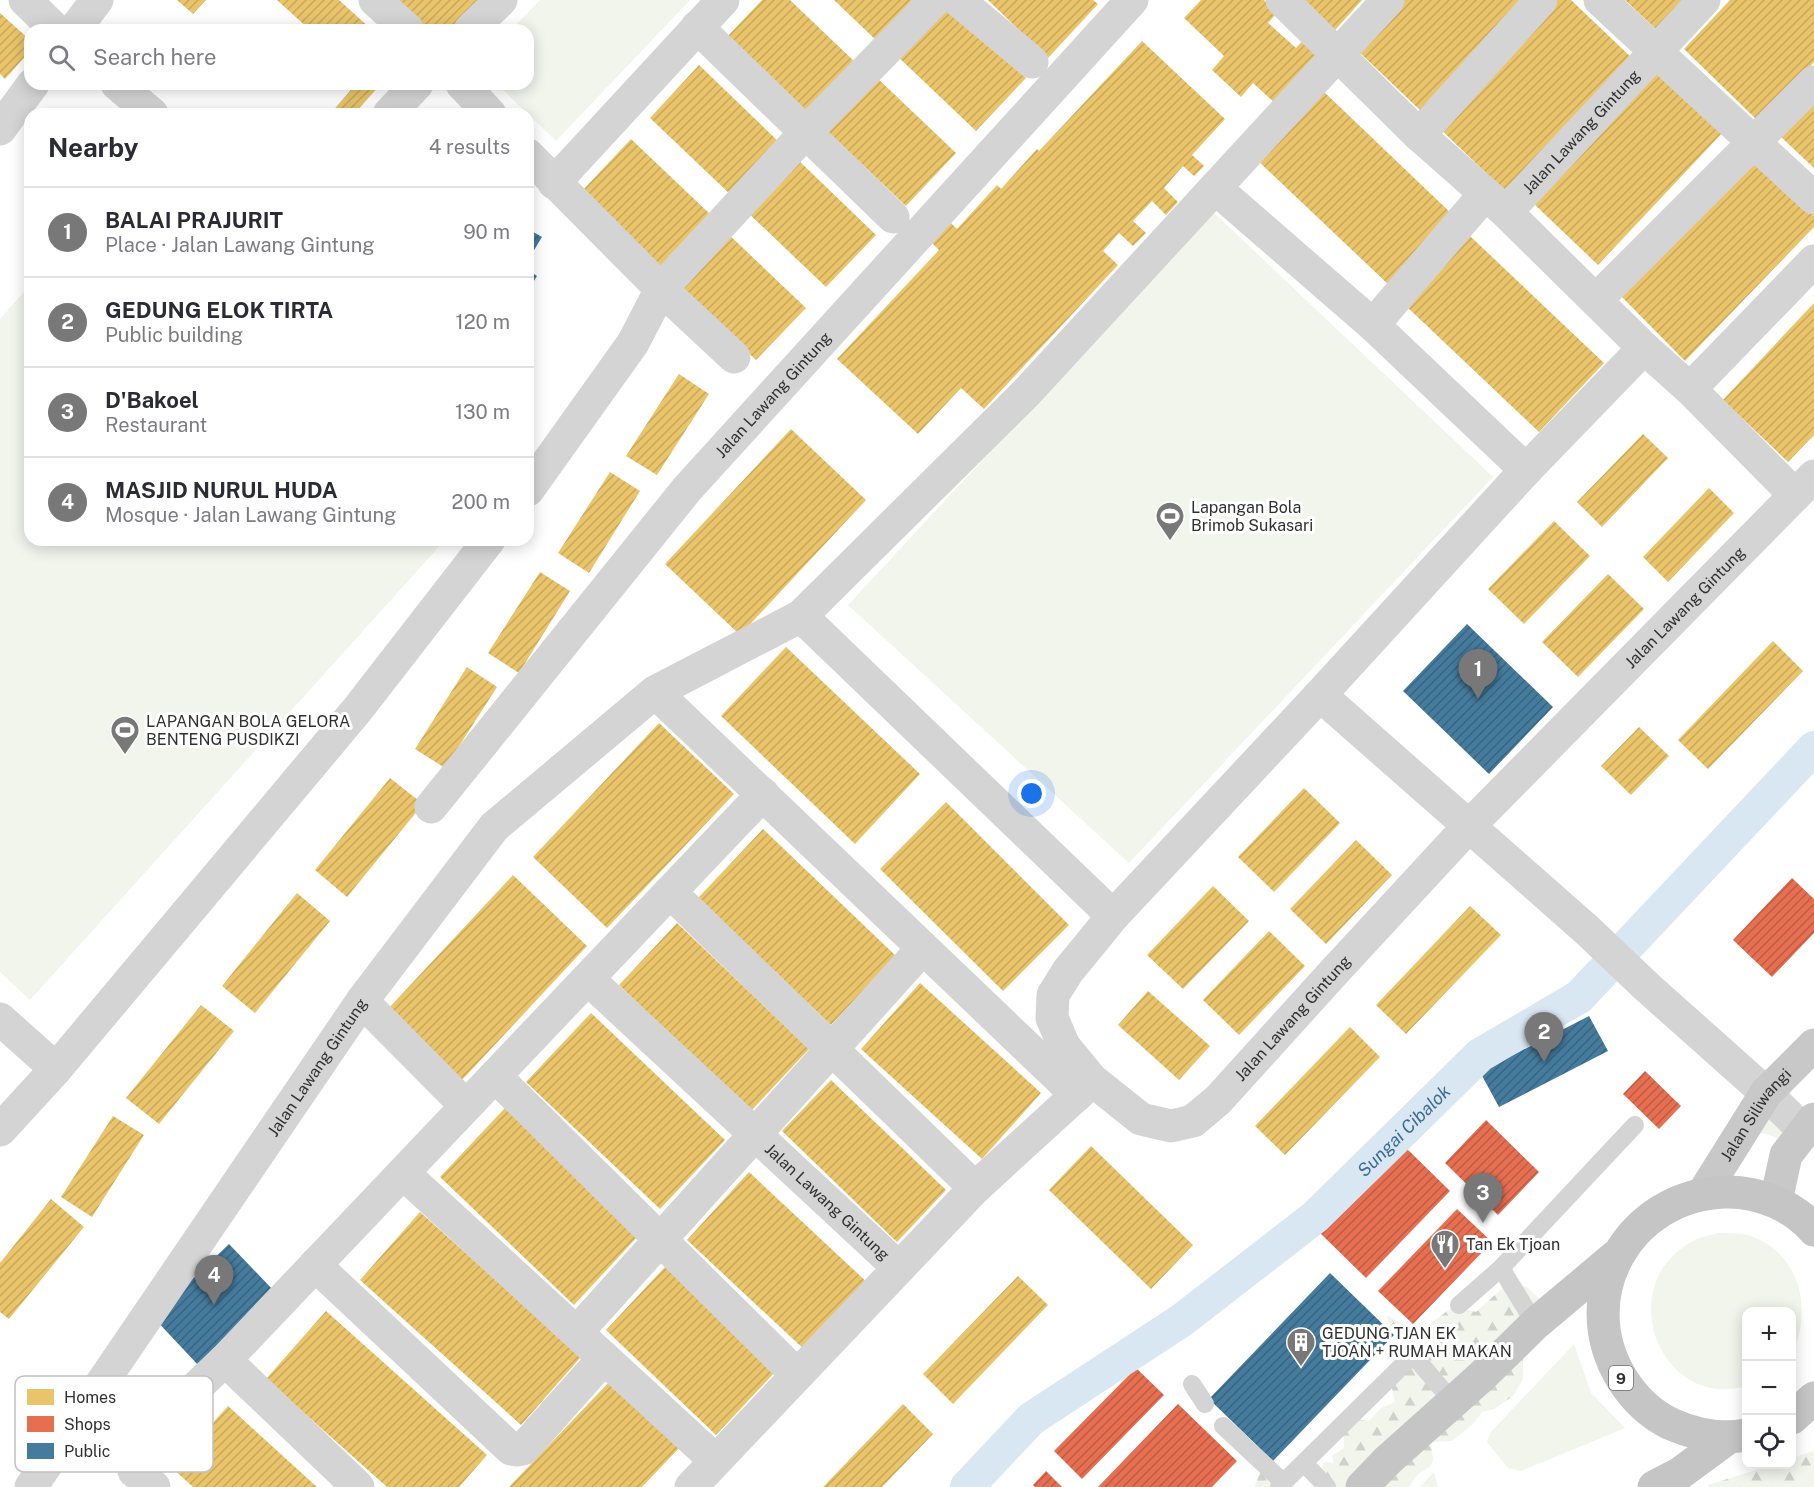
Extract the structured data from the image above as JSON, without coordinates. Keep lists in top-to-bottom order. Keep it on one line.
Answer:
{"streets":{"highway":["9"],"main road":["Jalan Siliwangi"],"street":["Jalan Lawang Gintung"]},"crossings":[["Jalan Siliwangi","9"]],"water":["Sungai Cibalok"],"places":{"sports":["Lapangan Bola Brimob Sukasari","LAPANGAN BOLA GELORA BENTENG PUSDIKZI"],"restaurant":["Tan Ek Tjoan"],"building":["GEDUNG TJAN EK TJOAN + RUMAH MAKAN"]},"legend":["Homes","Shops","Public"],"page":{"search":"Search here","heading":["Nearby","4 results"],"list":[{"mark":"1","name":"BALAI PRAJURIT","note":"Place · Jalan Lawang Gintung","value":"90 m"},{"mark":"2","name":"GEDUNG ELOK TIRTA","note":"Public building","value":"120 m"},{"mark":"3","name":"D'Bakoel","note":"Restaurant","value":"130 m"},{"mark":"4","name":"MASJID NURUL HUDA","note":"Mosque · Jalan Lawang Gintung","value":"200 m"}],"pins":["1","2","3","4"],"map_buttons":["+","−"]}}
